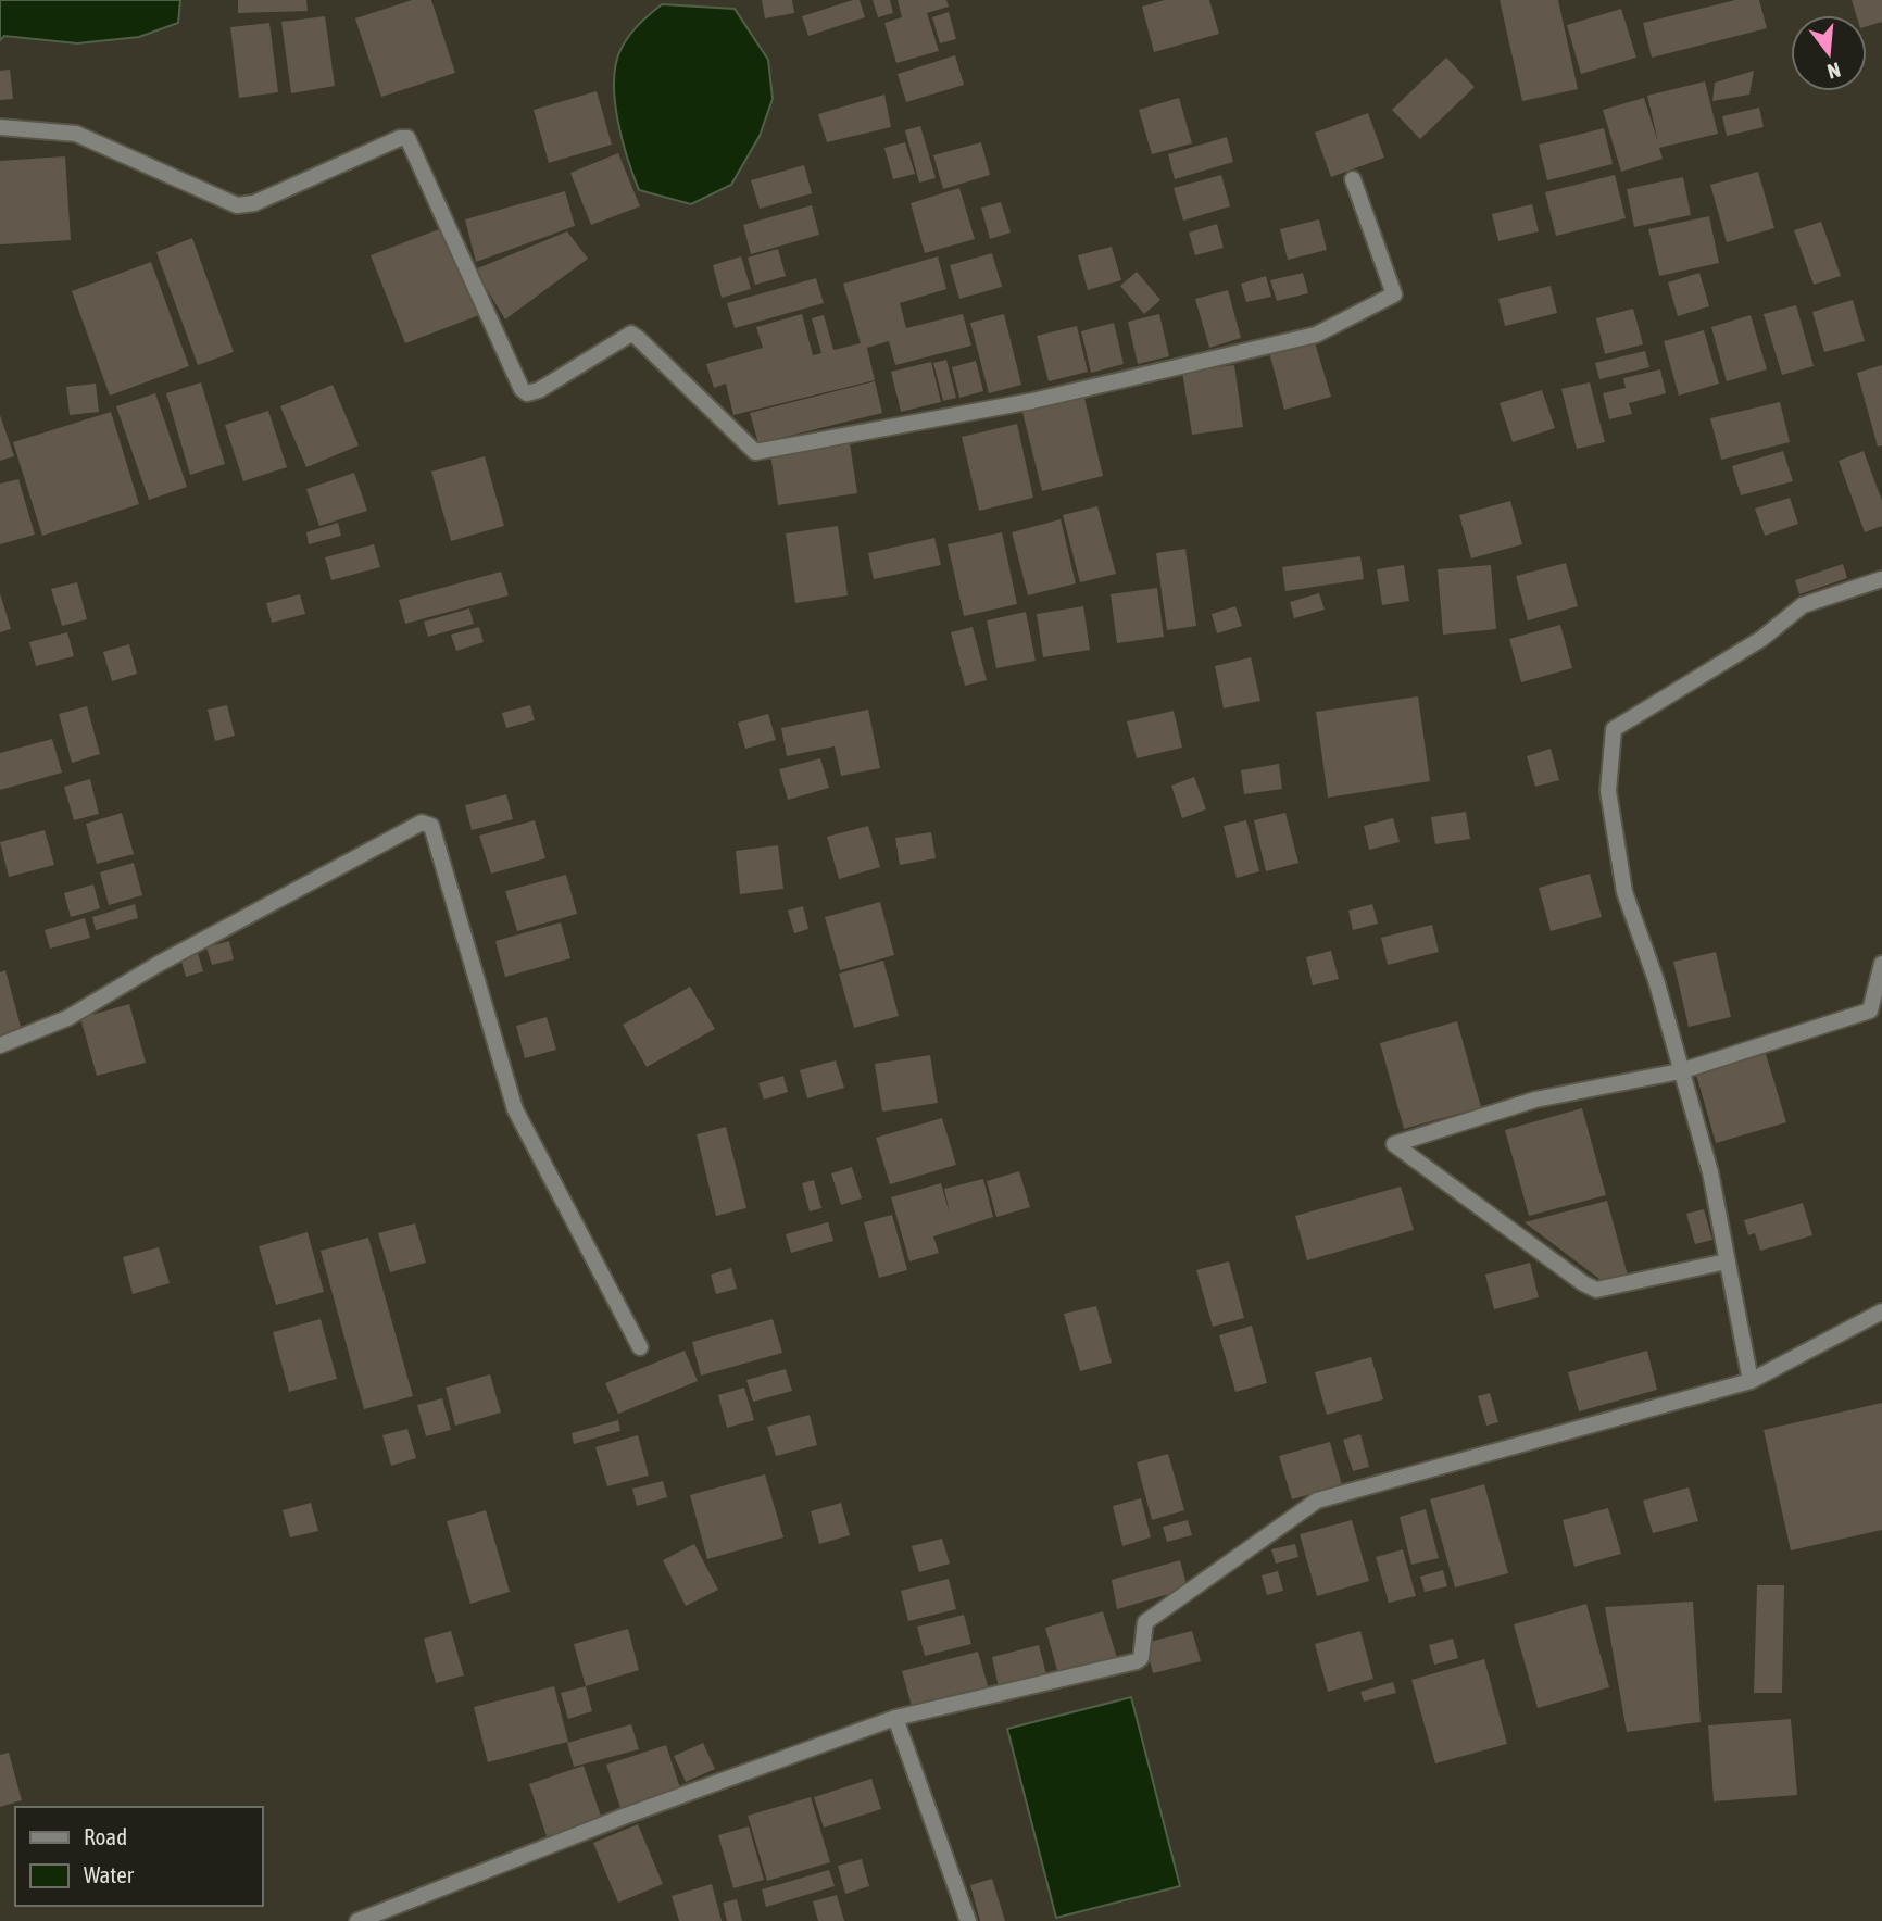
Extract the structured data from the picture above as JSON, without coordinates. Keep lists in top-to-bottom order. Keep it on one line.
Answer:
{"legend":["Road","Water"],"north":"bottom"}
